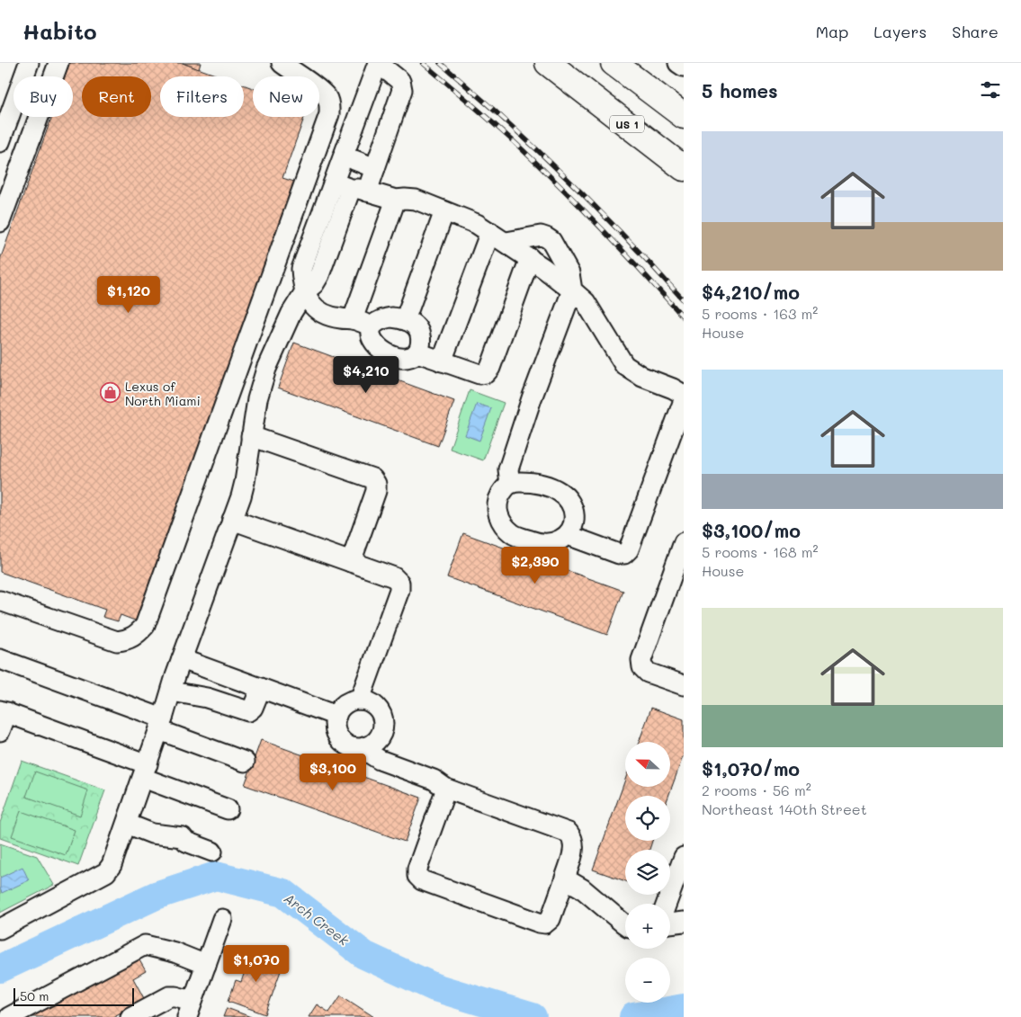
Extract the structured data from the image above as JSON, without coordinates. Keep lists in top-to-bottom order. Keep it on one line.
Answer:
{"streets":{"main road":["US 1"]},"water":["Arch Creek"],"places":{"shop":["Lexus of North Miami"]},"scale_bar":"50 m","north":"left","page":{"header":"Habito","nav":["Map","Layers","Share"],"heading":"5 homes","chip":["Buy","Rent","Filters","New"],"list":[{"name":"$4,210/mo","note":"5 rooms · 163 m² · House"},{"name":"$3,100/mo","note":"5 rooms · 168 m² · House"},{"name":"$1,070/mo","note":"2 rooms · 56 m² · Northeast 140th Street"}],"price":["$1,120","$4,210","$2,390","$3,100","$1,070"],"map_buttons":["+","−"],"scale":"50 m"}}
